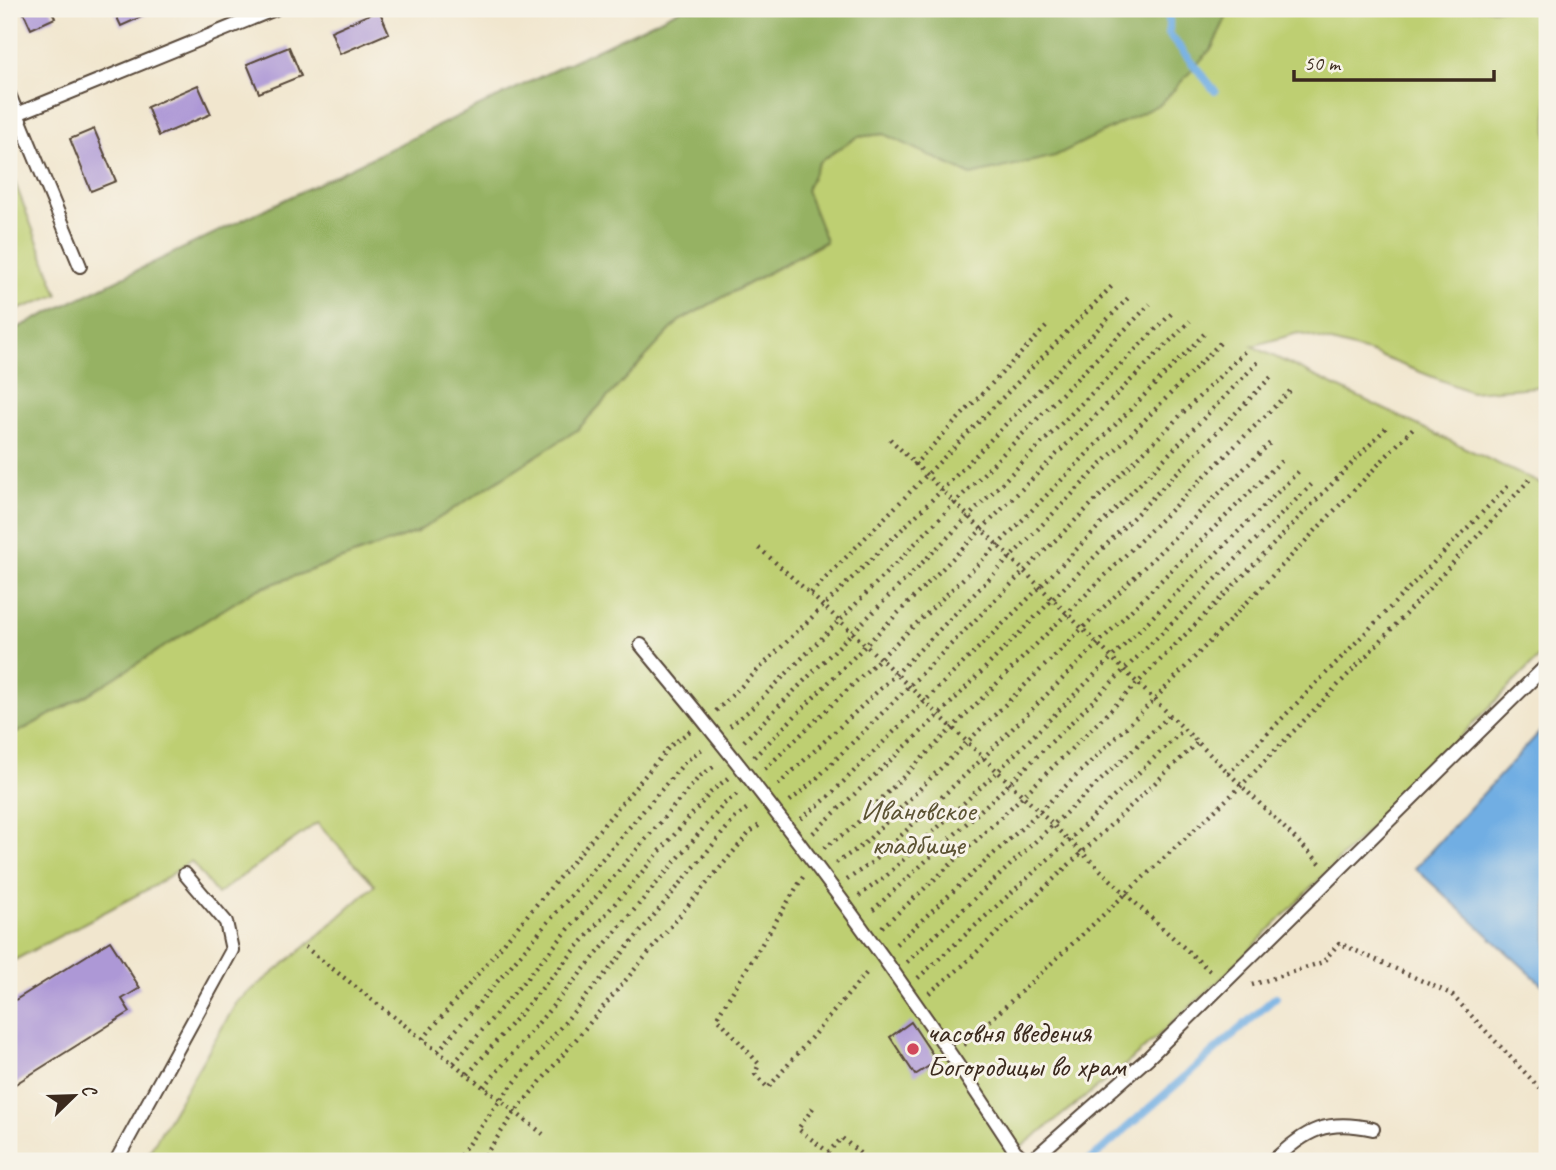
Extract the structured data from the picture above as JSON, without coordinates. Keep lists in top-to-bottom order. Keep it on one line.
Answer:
{"parks":["Ивановское кладбище"],"places":["часовня введения Богородицы во храм"],"scale_bar":"50 m","north":"top right"}
